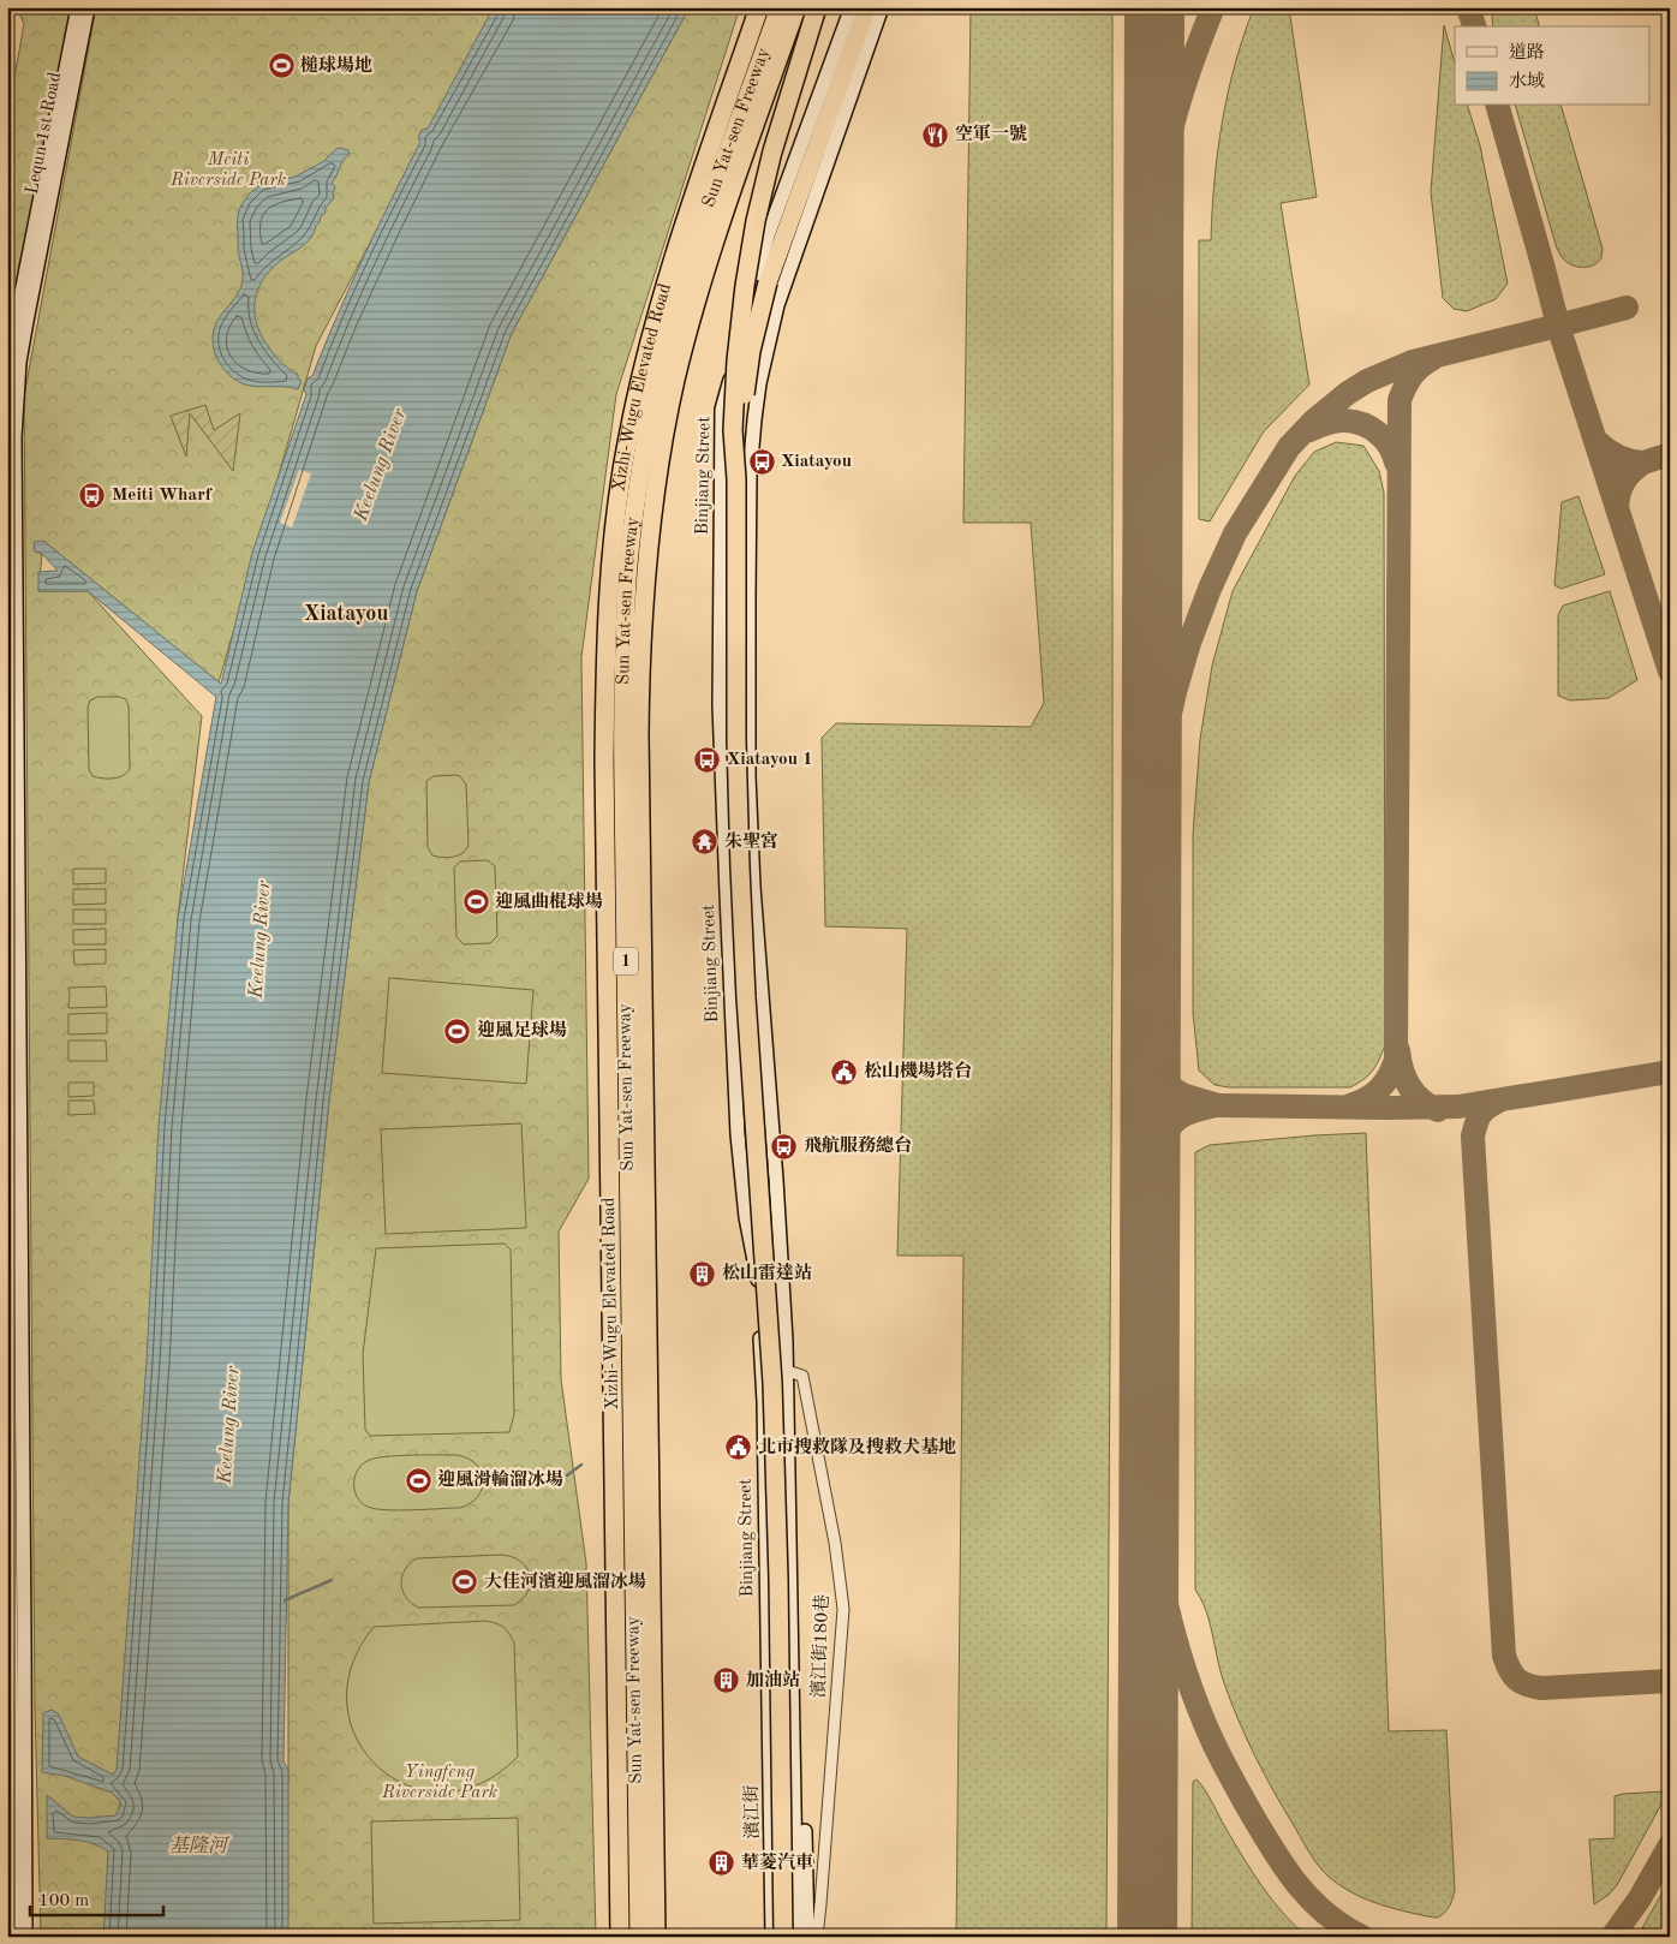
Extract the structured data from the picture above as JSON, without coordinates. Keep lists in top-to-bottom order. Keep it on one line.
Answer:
{"streets":{"highway":["Sun Yat-sen Freeway","Xizhi-Wugu Elevated Road","1"],"main road":["Lequn 1st Road","Binjiang Street","濱江街"],"street":["濱江街180巷"]},"crossings":[["Binjiang Street","濱江街"]],"districts":["Xiatayou"],"water":["Keelung River","基隆河"],"parks":["Meiti Riverside Park","Yingfeng Riverside Park"],"places":{"sports":["槌球場地","迎風曲棍球場","迎風足球場","迎風滑輪溜冰場","大佳河濱迎風溜冰場"],"restaurant":["空軍一號"],"bus stop":["Xiatayou","Meiti Wharf","Xiatayou 1","飛航服務總台"],"temple":["朱聖宮"],"public building":["松山機場塔台","北市搜救隊及搜救犬基地"],"building":["松山雷達站","加油站","華菱汽車"]},"legend":["道路","水域"],"scale_bar":"100 m"}
